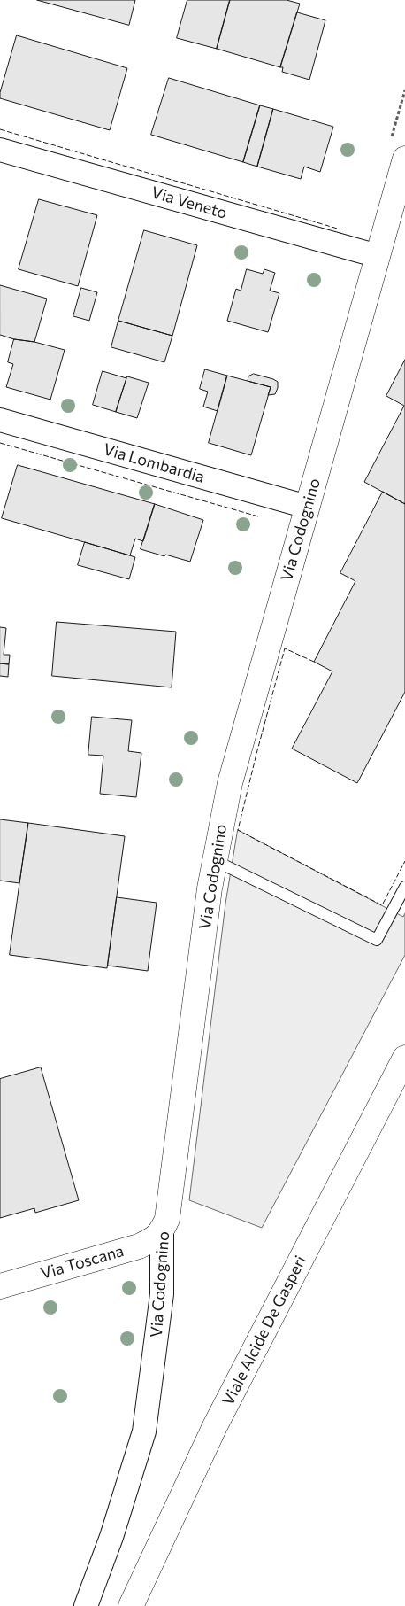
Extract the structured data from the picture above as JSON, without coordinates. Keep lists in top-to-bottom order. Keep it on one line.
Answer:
{"streets":{"street":["Via Veneto","Via Lombardia","Via Codognino","Via Toscana","Viale Alcide De Gasperi"]},"crossings":[["Via Veneto","Via Codognino"],["Via Lombardia","Via Codognino"],["Via Codognino","Via Toscana"]]}
